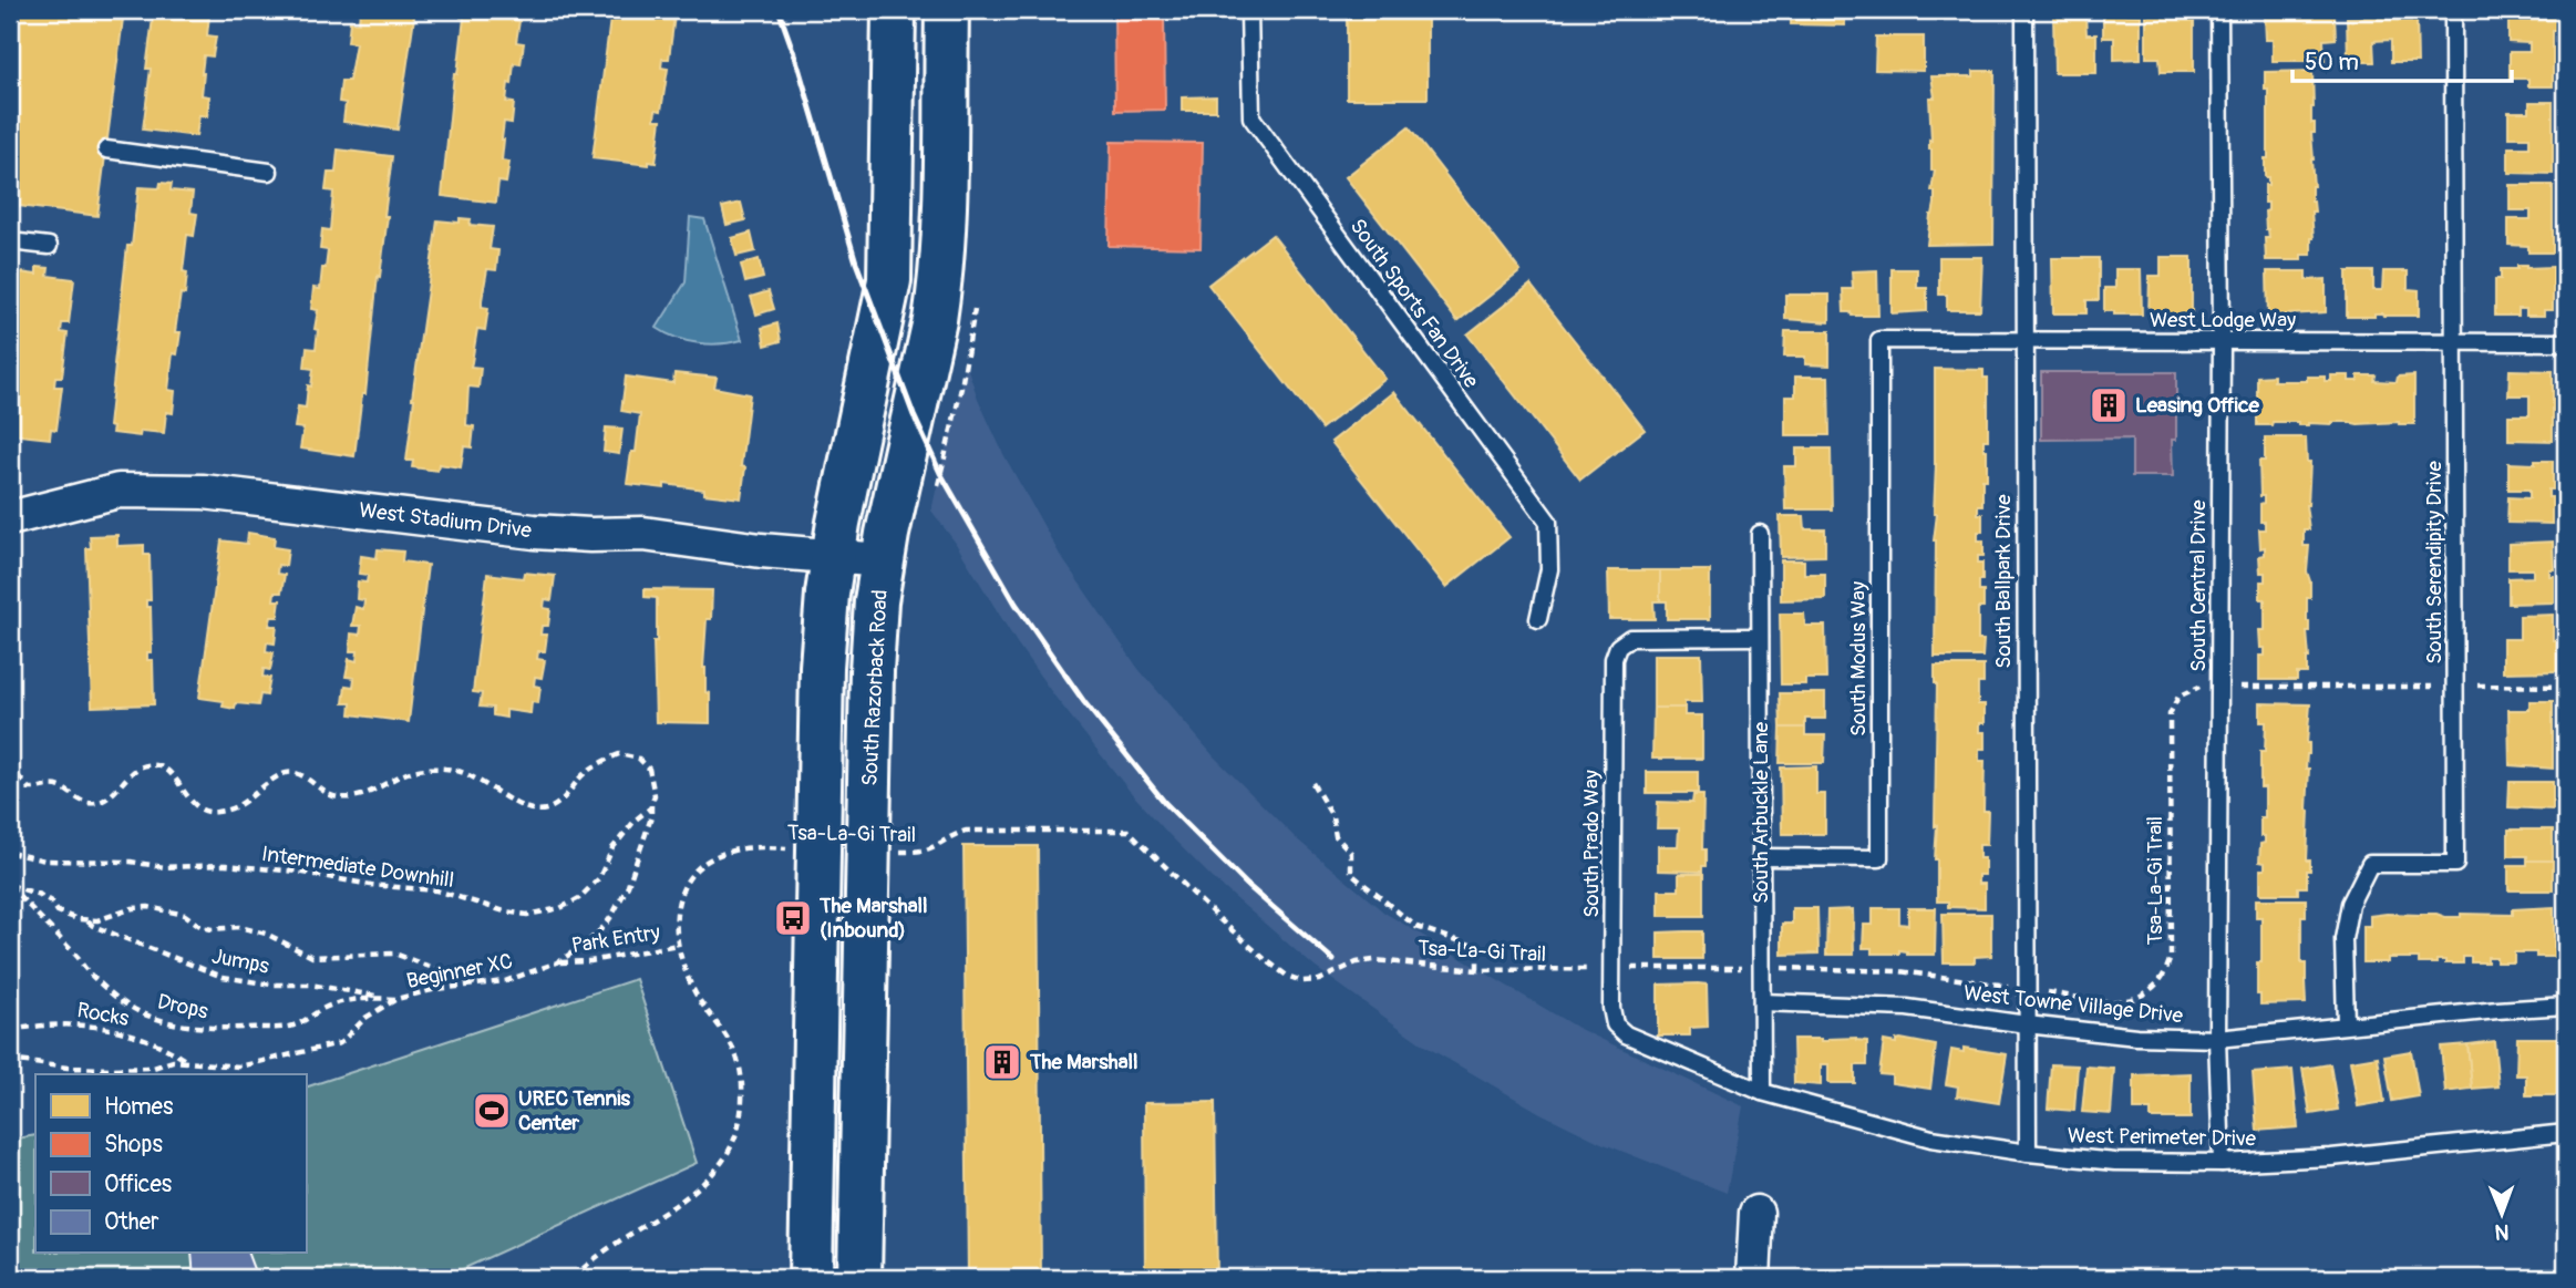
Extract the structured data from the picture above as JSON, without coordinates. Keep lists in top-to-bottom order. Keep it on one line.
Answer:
{"streets":{"main road":["South Razorback Road"],"street":["West Stadium Drive"],"lane":["South Sports Fan Drive","West Lodge Way","South Serendipity Drive","South Ballpark Drive","South Central Drive","South Modus Way","South Arbuckle Lane","South Prado Way","West Towne Village Drive","West Perimeter Drive"],"path":["Tsa-La-Gi Trail","Intermediate Downhill","Park Entry","Jumps","Beginner XC","Drops","Rocks"]},"crossings":[["West Lodge Way","South Serendipity Drive"],["West Lodge Way","South Ballpark Drive"],["West Lodge Way","South Central Drive"],["West Lodge Way","South Modus Way"],["West Stadium Drive","South Razorback Road"],["South Serendipity Drive","Tsa-La-Gi Trail"],["South Serendipity Drive","West Towne Village Drive"],["South Ballpark Drive","Tsa-La-Gi Trail"],["South Ballpark Drive","West Towne Village Drive"],["South Ballpark Drive","West Perimeter Drive"],["South Central Drive","Tsa-La-Gi Trail"],["South Central Drive","West Towne Village Drive"],["South Central Drive","West Perimeter Drive"],["South Modus Way","South Arbuckle Lane"],["South Razorback Road","Tsa-La-Gi Trail"],["South Arbuckle Lane","Tsa-La-Gi Trail"],["South Arbuckle Lane","South Prado Way"],["South Arbuckle Lane","West Towne Village Drive"],["South Arbuckle Lane","West Perimeter Drive"],["Tsa-La-Gi Trail","South Prado Way"],["Tsa-La-Gi Trail","Park Entry"],["South Prado Way","West Perimeter Drive"],["Intermediate Downhill","Beginner XC"],["Park Entry","Beginner XC"],["Jumps","Beginner XC"],["Jumps","Drops"],["Beginner XC","Drops"],["Beginner XC","Rocks"]],"places":{"building":["Leasing Office","The Marshall"],"bus stop":["The Marshall (Inbound)"],"sports":["UREC Tennis Center"]},"legend":["Homes","Shops","Offices","Other"],"scale_bar":"50 m","north":"bottom"}
